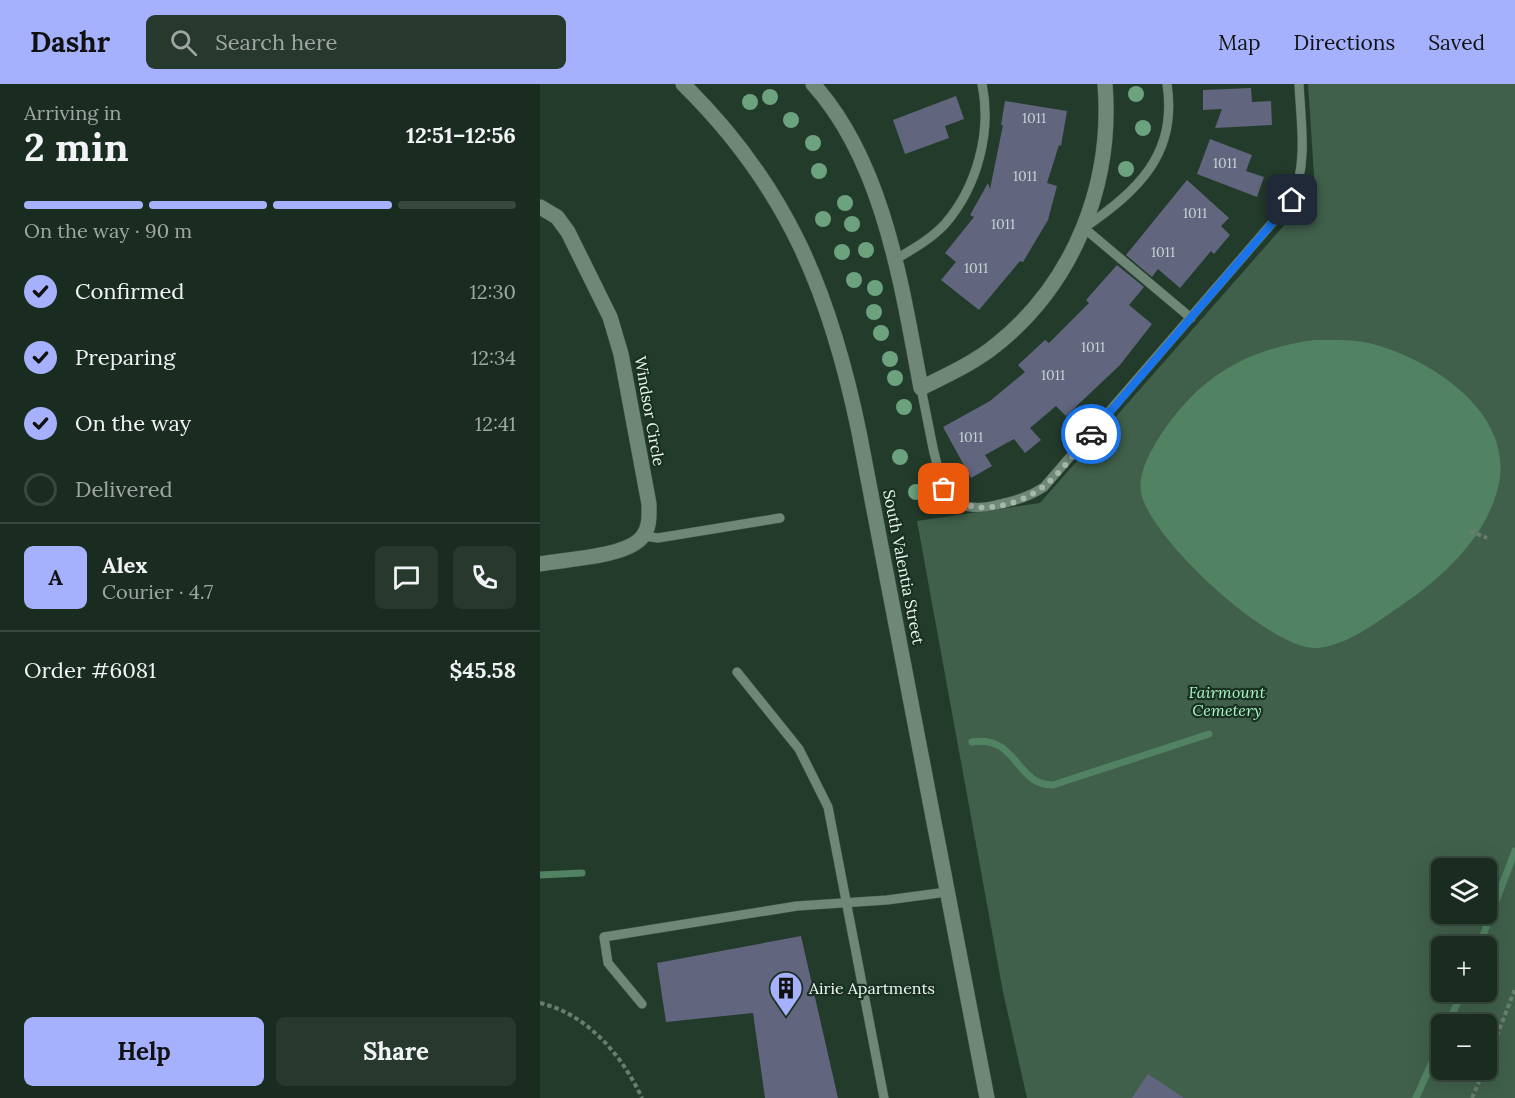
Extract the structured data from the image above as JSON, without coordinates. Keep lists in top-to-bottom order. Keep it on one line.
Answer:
{"streets":{"street":["Windsor Circle","South Valentia Street"]},"parks":["Fairmount Cemetery"],"places":{"building":["Airie Apartments"]},"house_numbers":["1011","1011","1011","1011","1011","1011","1011","1011","1011","1011"],"page":{"header":"Dashr","search":"Search here","nav":["Map","Directions","Saved"],"heading":["2 min","Arriving in","12:51–12:56"],"panel":["Alex","Courier · 4.7","Order #6081","$45.58"],"bar":"On the way · 90 m","list":[["Confirmed","12:30"],["Preparing","12:34"],["On the way","12:41"],"Delivered"],"round":"A","map_buttons":["+","−"],"buttons":["Help","Share"]}}
